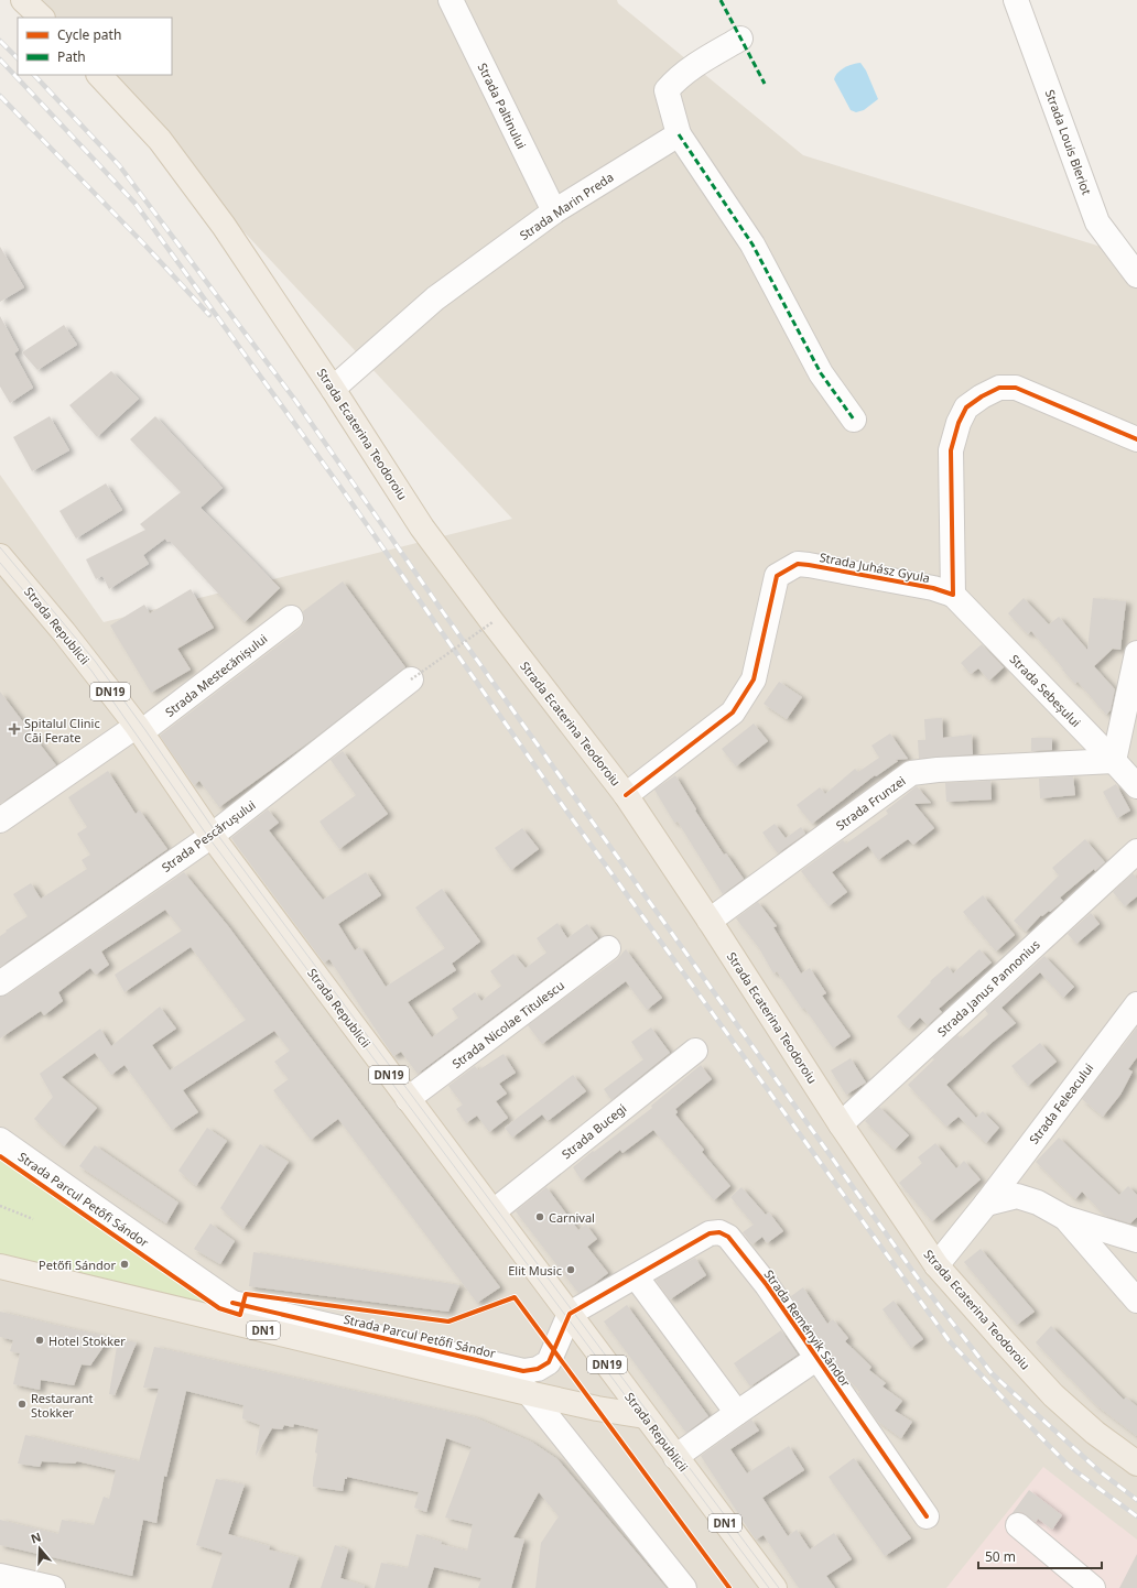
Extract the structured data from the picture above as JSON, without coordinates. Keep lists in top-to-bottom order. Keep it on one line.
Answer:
{"streets":{"main road":["Strada Ecaterina Teodoroiu","Strada Republicii","DN19","Strada Parcul Petőfi Sándor","DN1"],"street":["Strada Paltinului","Strada Louis Bleriot","Strada Marin Preda","Strada Juhász Gyula","Strada Mestecănișului","Strada Sebeșului","Strada Frunzei","Strada Pescărușului","Strada Janus Pannonius","Strada Nicolae Titulescu","Strada Feleacului","Strada Bucegi","Strada Reményik Sándor"]},"crossings":[["Strada Paltinului","Strada Marin Preda"],["Strada Marin Preda","Strada Ecaterina Teodoroiu"],["Strada Ecaterina Teodoroiu","Strada Juhász Gyula"],["Strada Ecaterina Teodoroiu","Strada Frunzei"],["Strada Ecaterina Teodoroiu","Strada Janus Pannonius"],["Strada Ecaterina Teodoroiu","Strada Feleacului"],["Strada Juhász Gyula","Strada Sebeșului"],["Strada Republicii","Strada Mestecănișului"],["Strada Republicii","Strada Pescărușului"],["Strada Republicii","Strada Nicolae Titulescu"],["Strada Republicii","Strada Bucegi"],["Strada Republicii","Strada Parcul Petőfi Sándor"],["Strada Republicii","Strada Reményik Sándor"],["Strada Sebeșului","Strada Frunzei"],["Strada Parcul Petőfi Sándor","Strada Reményik Sándor"]],"places":{"health":["Spitalul Clinic Căi Ferate"],"other":["Carnival","Petőfi Sándor","Elit Music","Hotel Stokker","Restaurant Stokker"]},"legend":["Cycle path","Path"],"scale_bar":"50 m","north":"top"}
